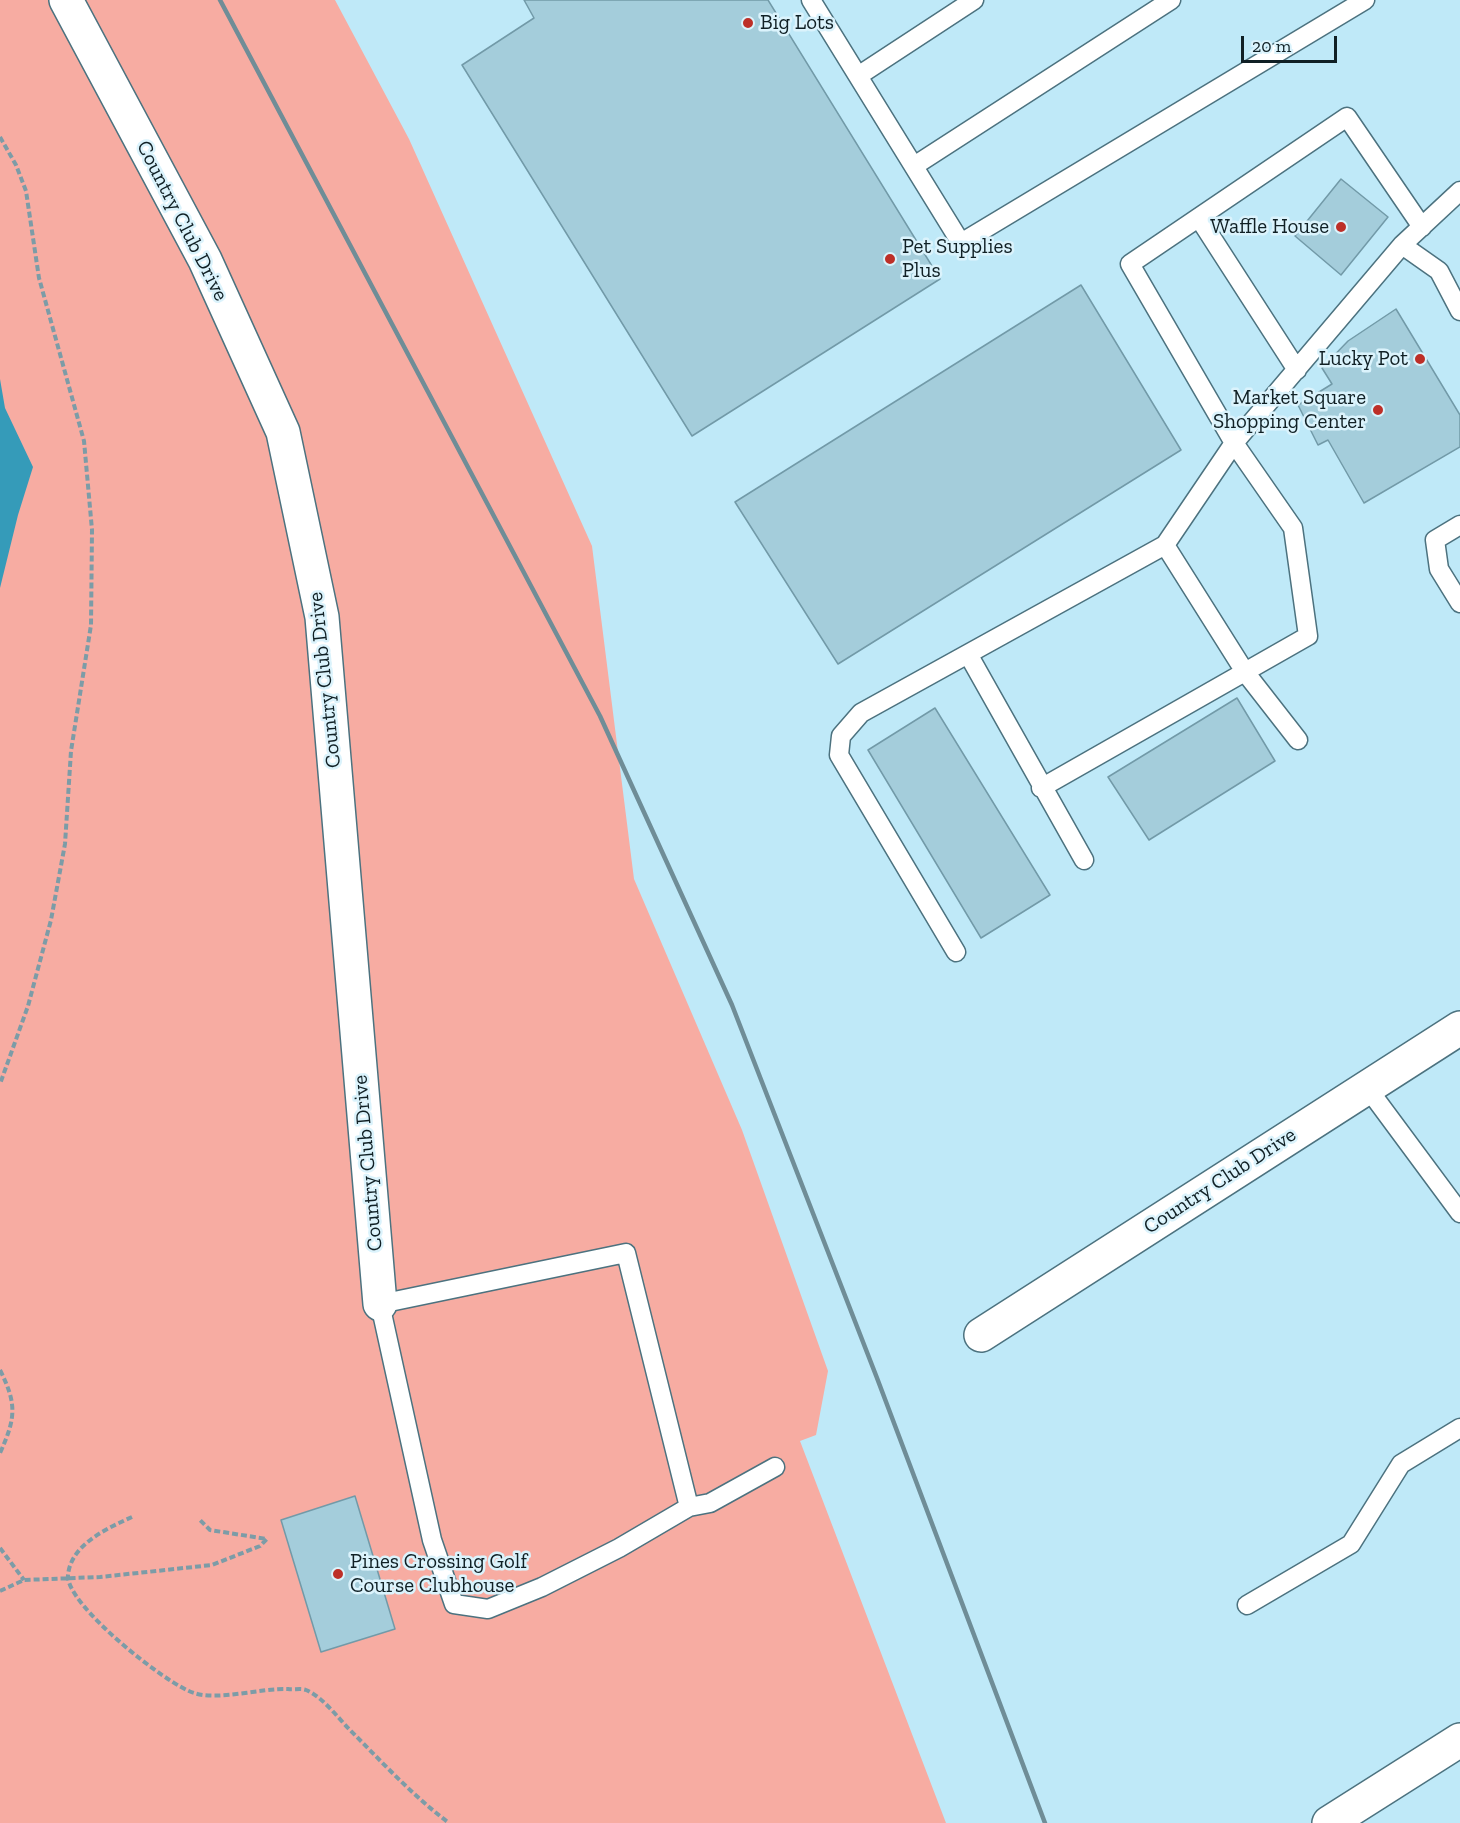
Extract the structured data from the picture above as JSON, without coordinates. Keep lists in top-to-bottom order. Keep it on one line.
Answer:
{"streets":{"street":["Country Club Drive"]},"places":["Big Lots","Waffle House","Pet Supplies Plus","Lucky Pot","Market Square Shopping Center","Pines Crossing Golf Course Clubhouse"],"scale_bar":"20 m"}
